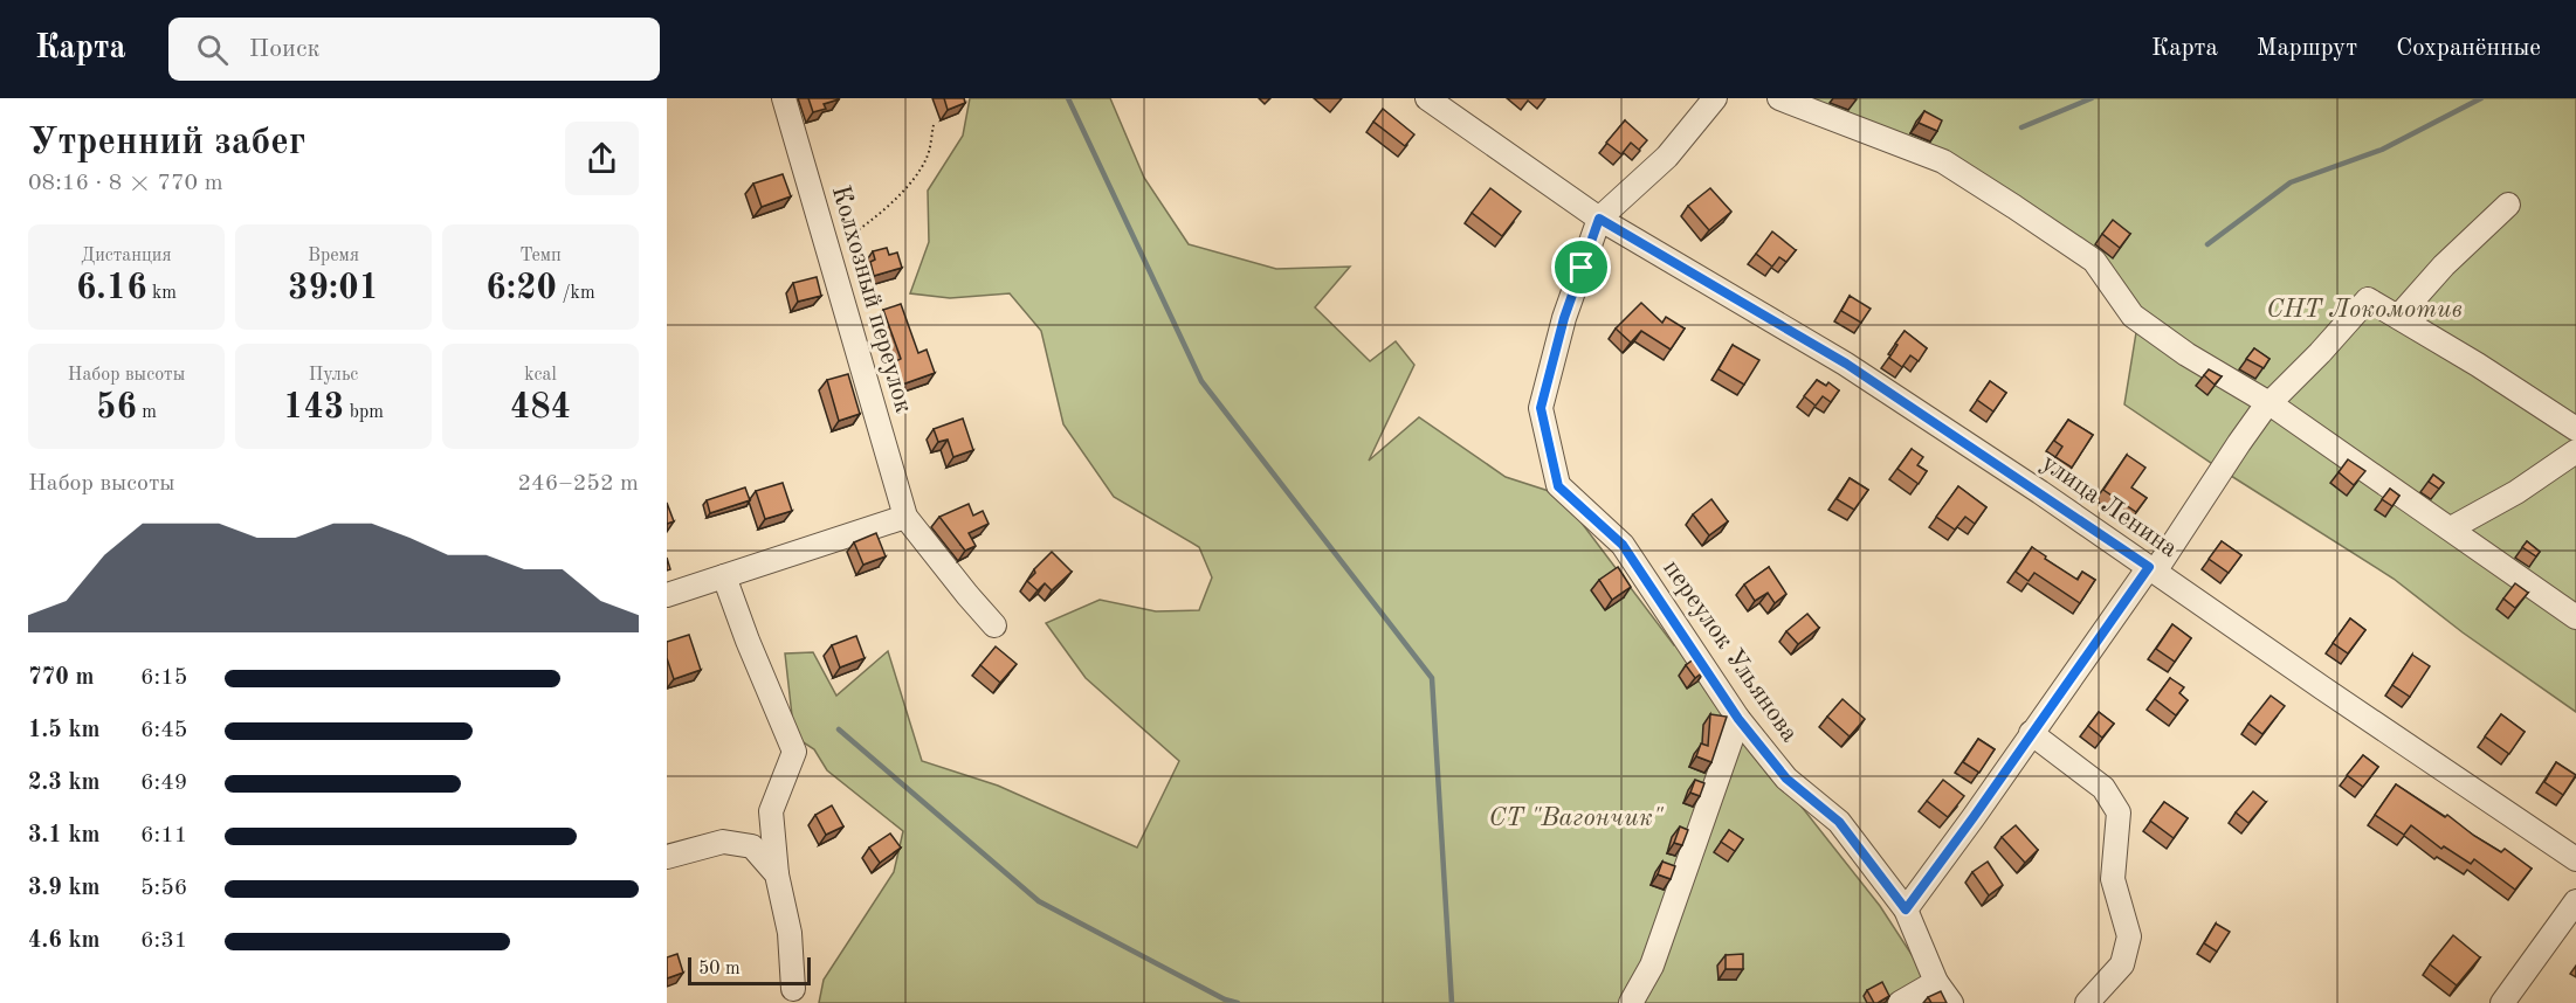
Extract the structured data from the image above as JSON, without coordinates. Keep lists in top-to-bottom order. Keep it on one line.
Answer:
{"streets":{"street":["Колхозный переулок","улица Ленина","переулок Ульянова"]},"crossings":[["улица Ленина","переулок Ульянова"]],"parks":["СНТ Локомотив","СТ \"Вагончик\""],"scale_bar":"50 m","page":{"header":"Карта","search":"Поиск","nav":["Карта","Маршрут","Сохранённые"],"heading":["Утренний забег","08:16 · 8 × 770 m"],"stats":[["Дистанция","6.16 km"],["Время","39:01"],["Темп","6:20 /km"],["Набор высоты","56 m"],["Пульс","143 bpm"],["kcal","484"]],"chart":["Набор высоты","246–252 m"],"list":[{"name":"770 m","note":"6:15"},{"name":"1.5 km","note":"6:45"},{"name":"2.3 km","note":"6:49"},{"name":"3.1 km","note":"6:11"},{"name":"3.9 km","note":"5:56"},{"name":"4.6 km","note":"6:31"}],"scale":"50 m"}}
